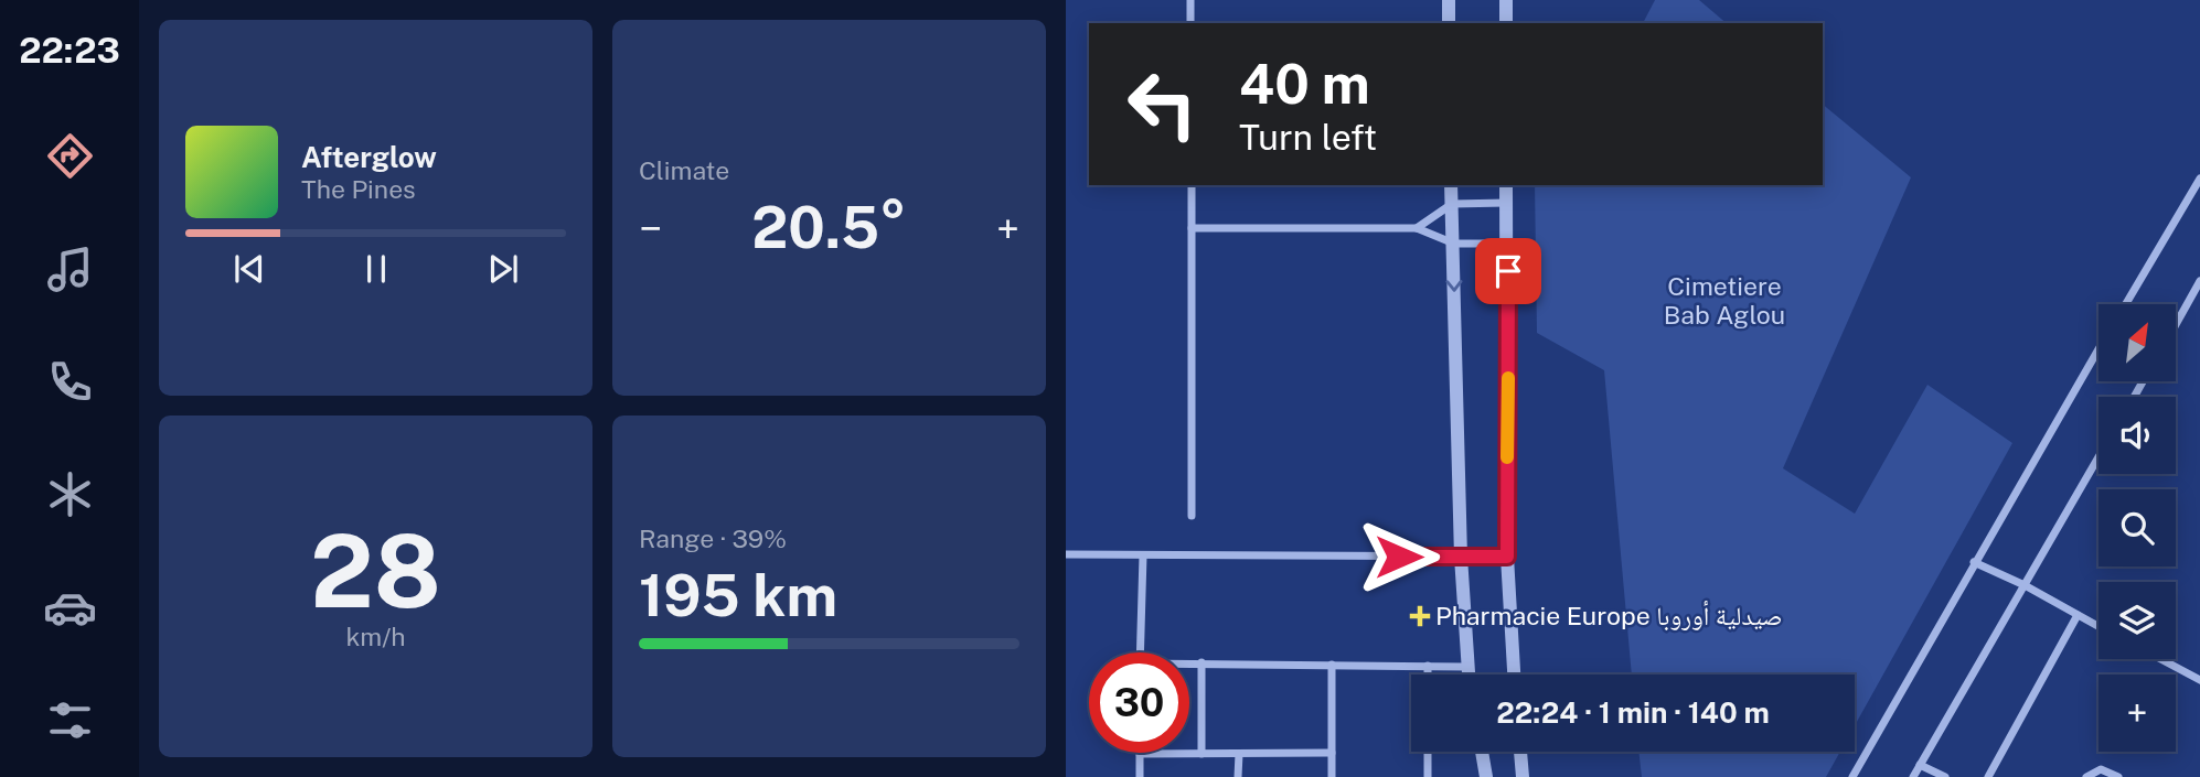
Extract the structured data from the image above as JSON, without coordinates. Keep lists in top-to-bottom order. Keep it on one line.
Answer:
{"parks":["Cimetiere Bab Aglou"],"places":{"health":["Pharmacie Europe صيدلية أوروبا"]},"north":"top right","page":{"tabs":"22:23","tile":["Climate",["28","km/h"],["Range · 39%","195 km"]],"turn":["40 m","Turn left"],"song":["Afterglow","The Pines"],"heat":["−","20.5°","+"],"map_buttons":"+","limit":"30","trip":"22:24 · 1 min · 140 m"}}
